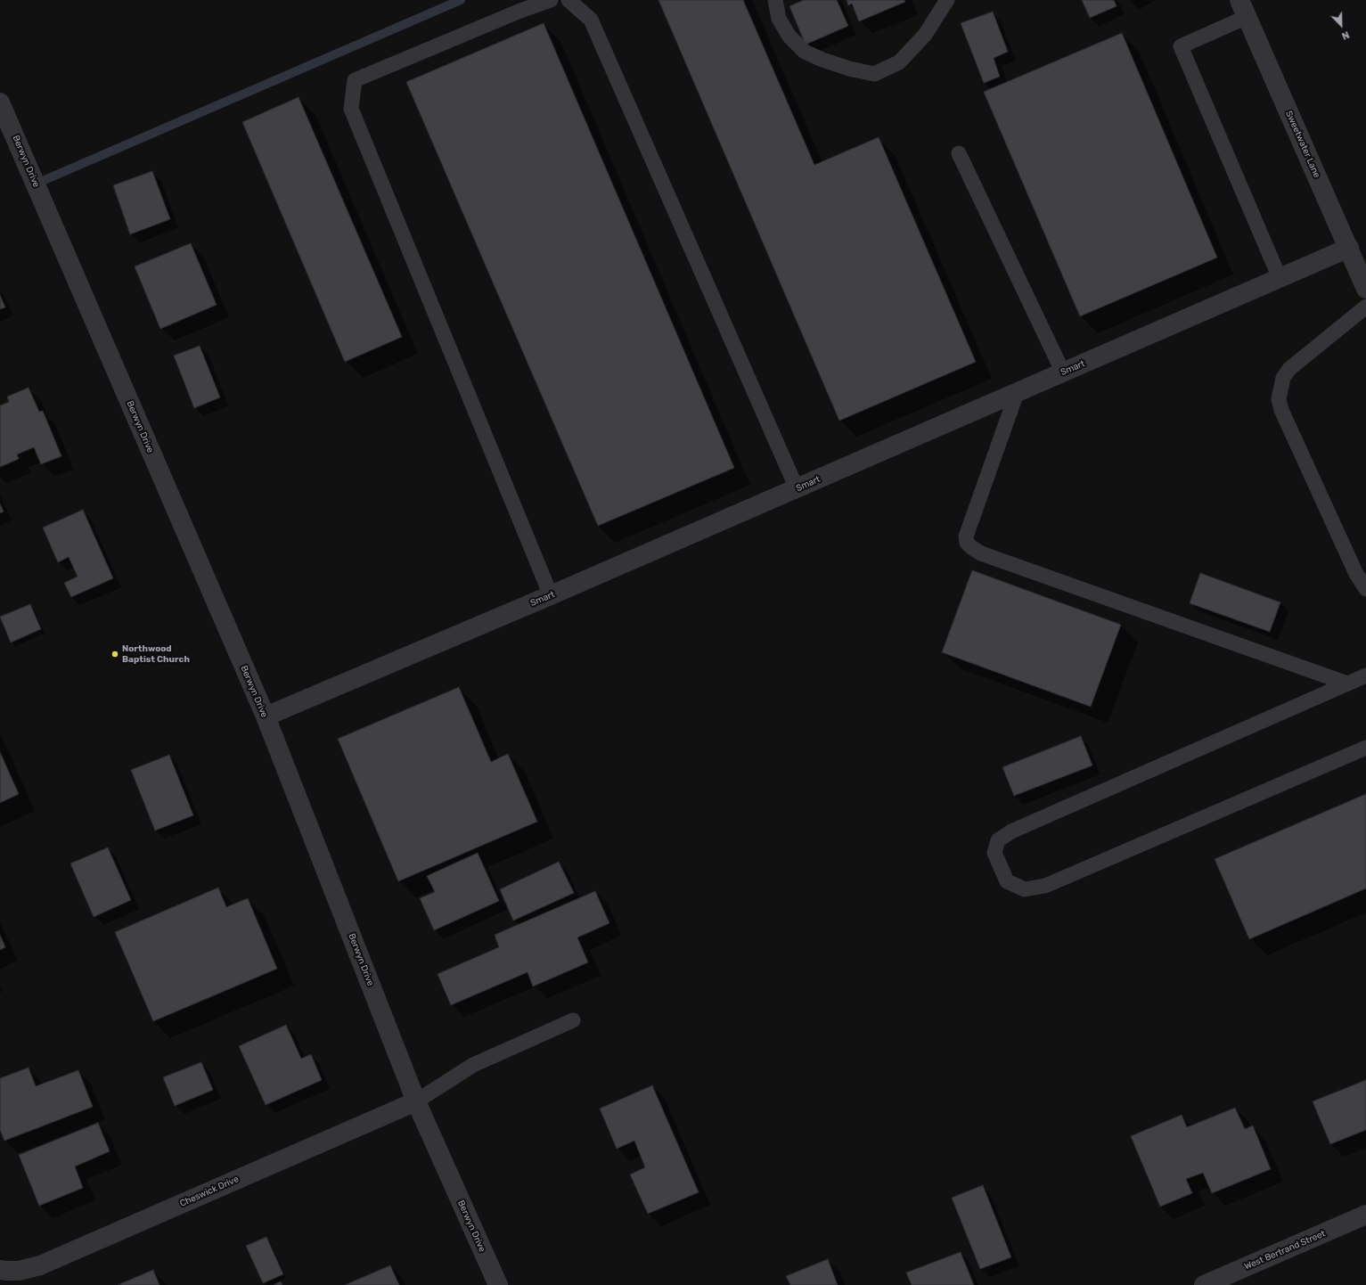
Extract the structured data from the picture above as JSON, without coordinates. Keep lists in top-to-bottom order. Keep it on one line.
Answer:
{"streets":{"street":["Sweetwater Lane","Berwyn Drive","Smart","Cheswick Drive","West Bertrand Street"]},"crossings":[["Sweetwater Lane","Smart"],["Berwyn Drive","Smart"],["Berwyn Drive","Cheswick Drive"]],"places":["Northwood Baptist Church"],"north":"bottom right"}
